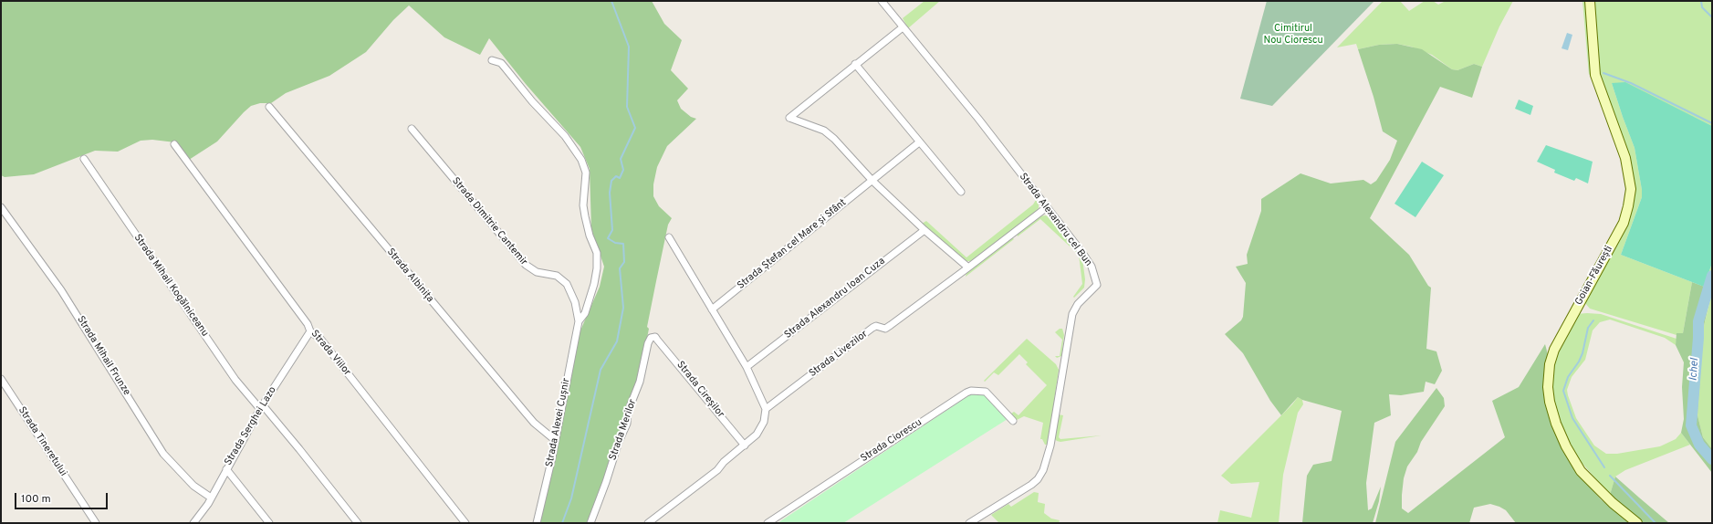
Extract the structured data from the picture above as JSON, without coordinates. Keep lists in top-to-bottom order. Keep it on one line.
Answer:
{"streets":{"street":["Strada Alexandru cel Bun","Strada Dimitrie Cantemir","Strada Ștefan cel Mare și Sfânt","Strada Albinița","Goian-Făurești","Strada Mihail Kogălniceanu","Strada Alexandru Ioan Cuza","Strada Viilor","Strada Livezilor","Strada Mihail Frunze","Strada Cireșilor","Strada Alexei Cușnir","Strada Serghei Lazo","Strada Merilor","Strada Ciorescu","Strada Tineretului"]},"crossings":[["Strada Alexandru cel Bun","Strada Livezilor"],["Strada Dimitrie Cantemir","Strada Alexei Cușnir"],["Strada Albinița","Strada Alexei Cușnir"],["Strada Mihail Kogălniceanu","Strada Serghei Lazo"],["Strada Viilor","Strada Serghei Lazo"],["Strada Mihail Frunze","Strada Serghei Lazo"],["Strada Cireșilor","Strada Merilor"]],"water":["Ichel"],"parks":["Cimitirul Nou Ciorescu"],"scale_bar":"100 m"}
